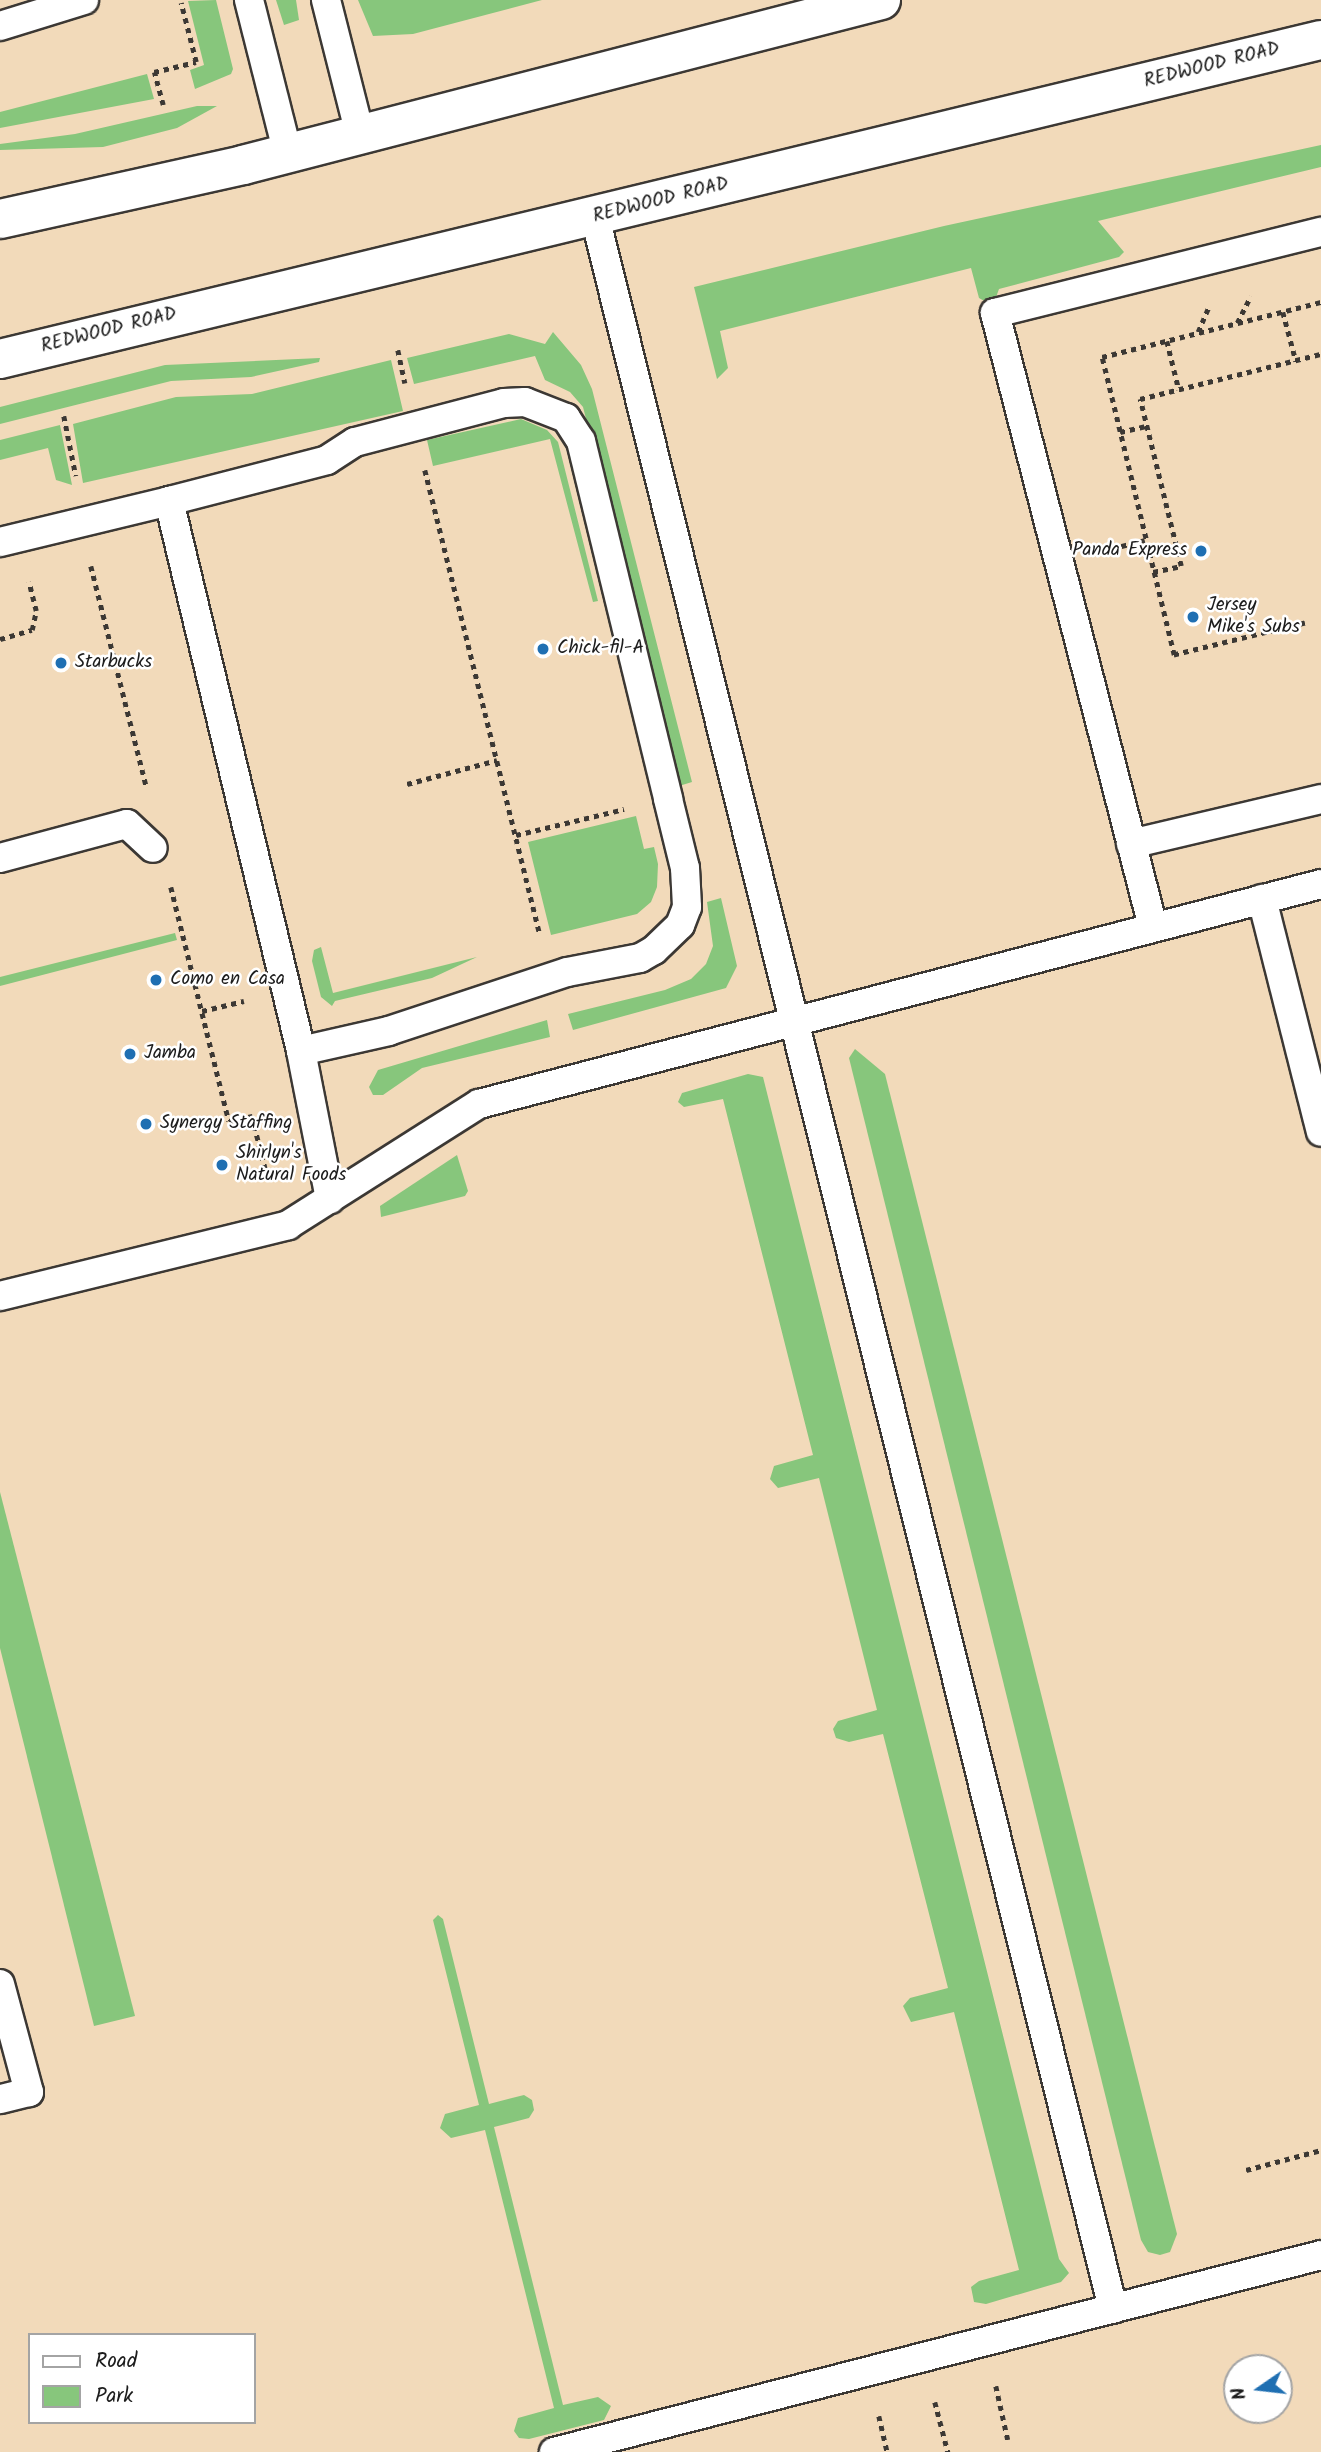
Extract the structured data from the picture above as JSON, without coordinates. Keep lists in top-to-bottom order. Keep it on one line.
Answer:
{"streets":{"main road":["REDWOOD ROAD"]},"places":["Panda Express","Jersey Mike's Subs","Chick-fil-A","Starbucks","Como en Casa","Jamba","Synergy Staffing","Shirlyn's Natural Foods"],"legend":["Road","Park"],"north":"left"}
